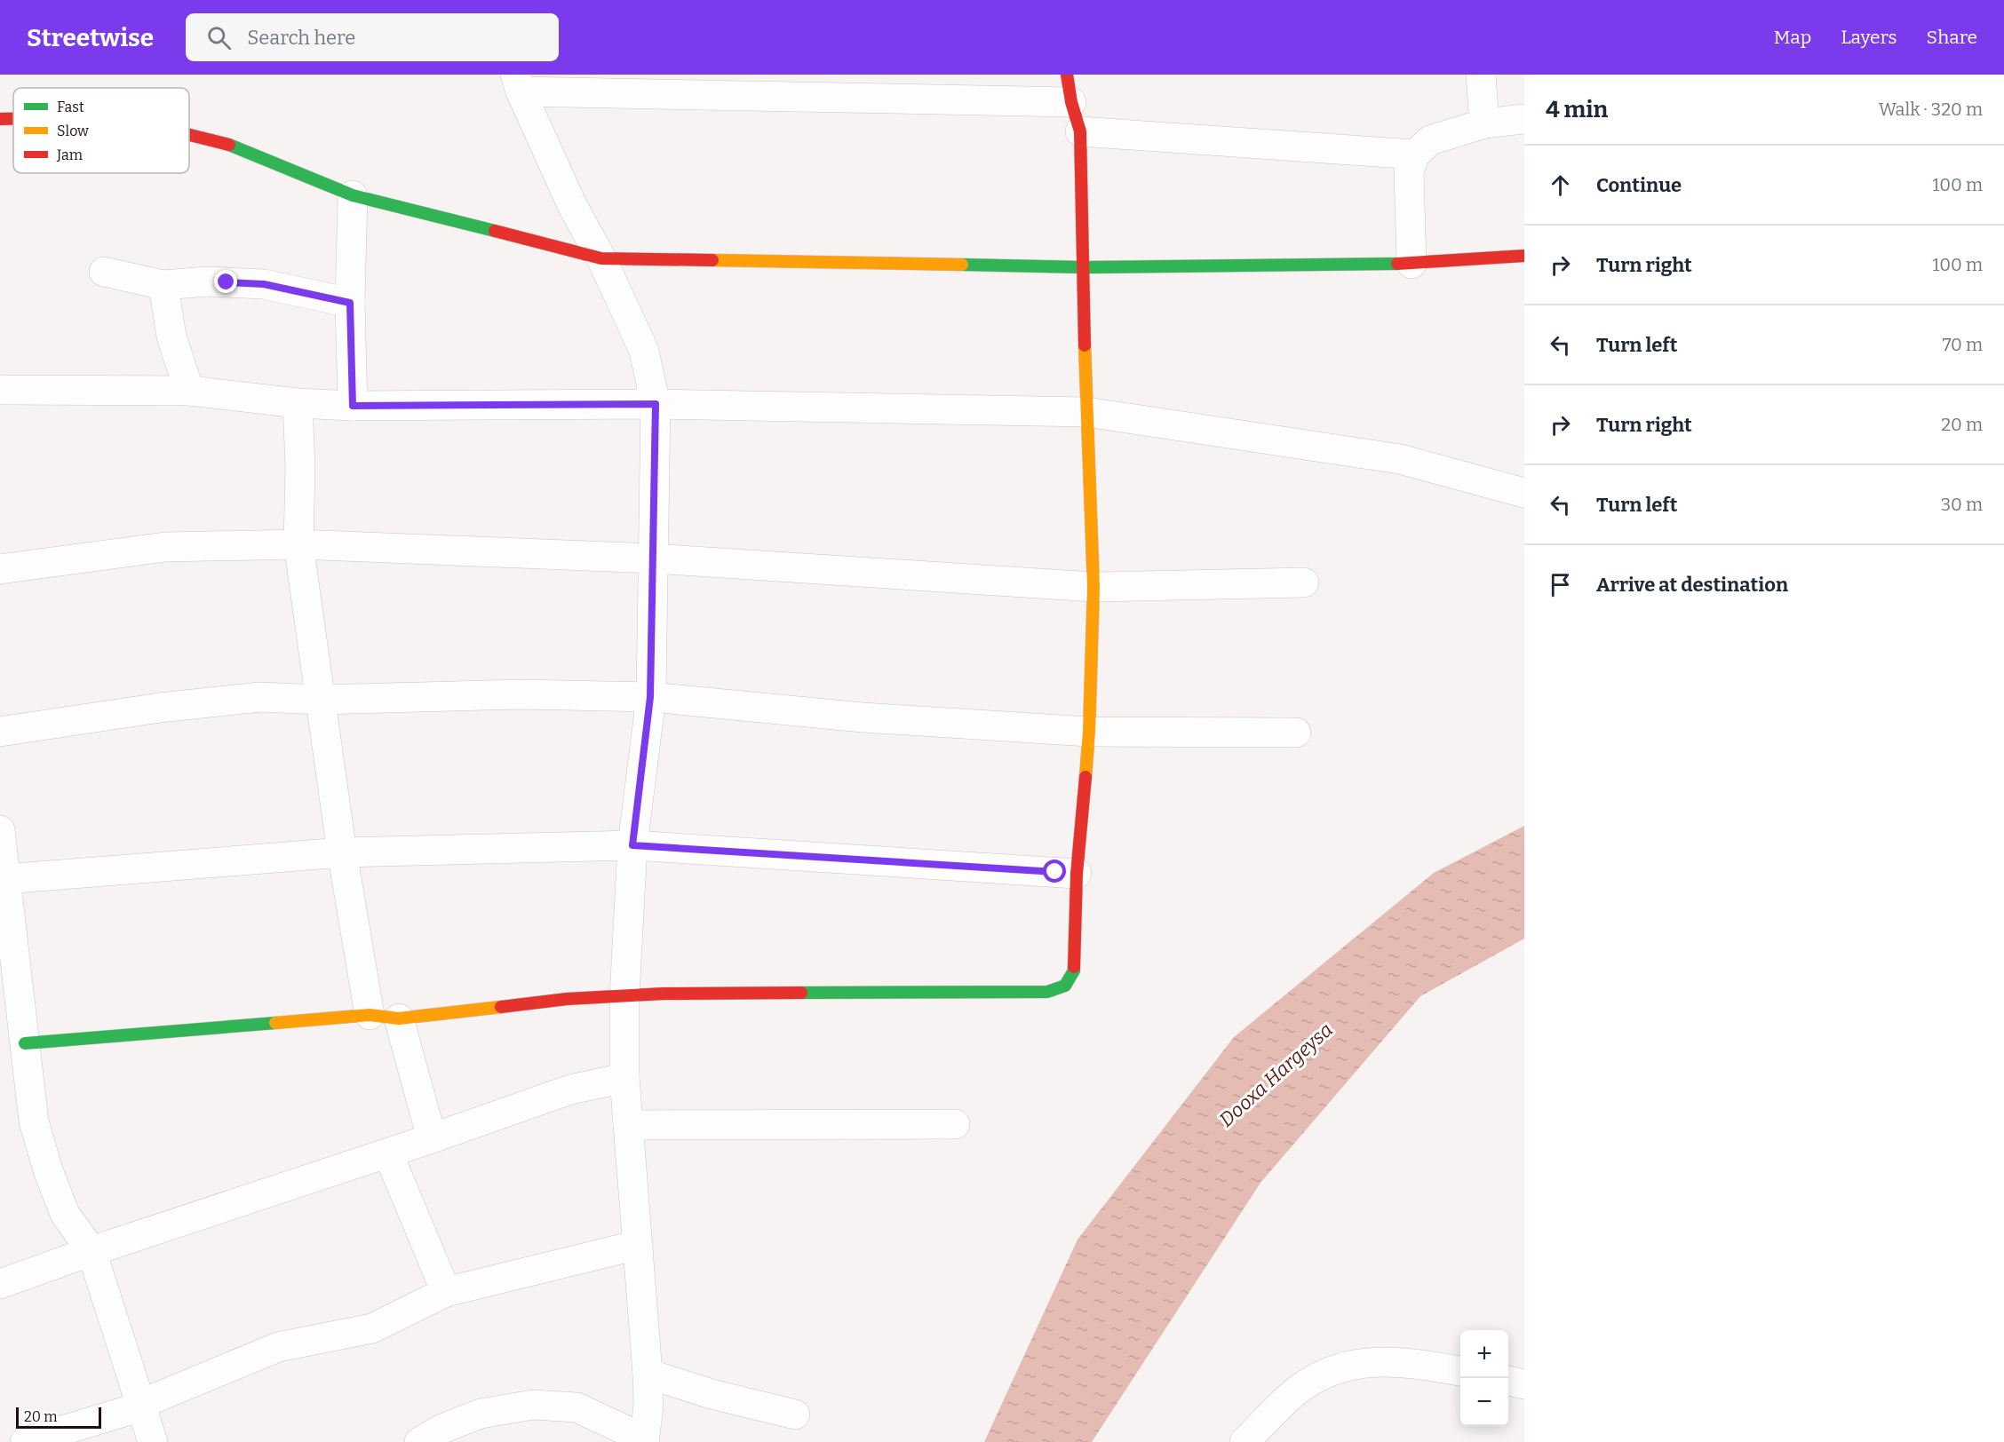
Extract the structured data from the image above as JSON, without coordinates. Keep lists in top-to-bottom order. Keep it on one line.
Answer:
{"water":["Dooxa Hargeysa"],"legend":["Fast","Slow","Jam"],"scale_bar":"20 m","page":{"header":"Streetwise","search":"Search here","nav":["Map","Layers","Share"],"heading":["4 min","Walk · 320 m"],"list":[["Continue","100 m"],["Turn right","100 m"],["Turn left","70 m"],["Turn right","20 m"],["Turn left","30 m"],"Arrive at destination"],"map_buttons":["+","−"],"scale":"20 m"}}
